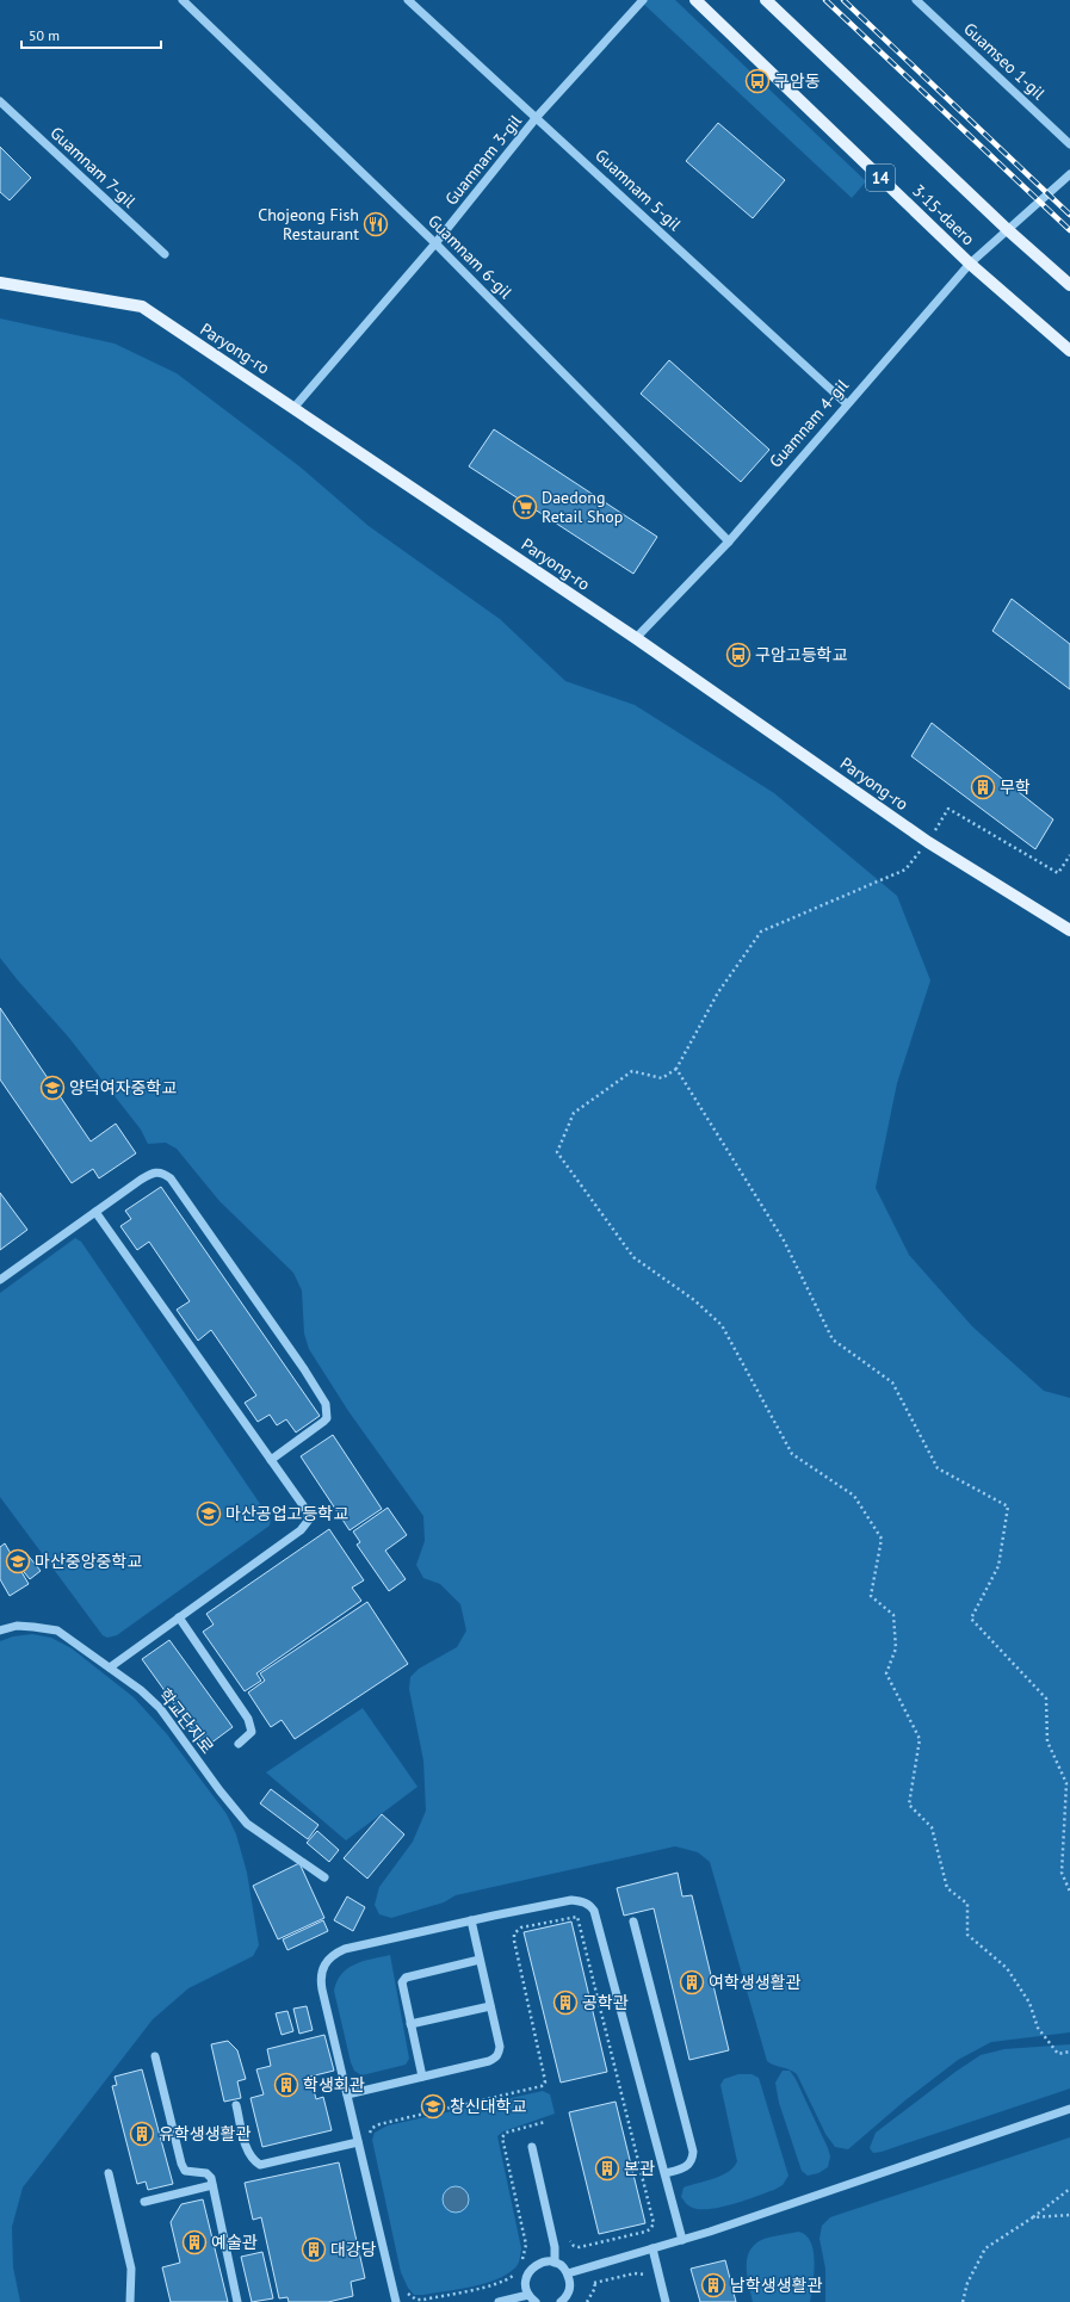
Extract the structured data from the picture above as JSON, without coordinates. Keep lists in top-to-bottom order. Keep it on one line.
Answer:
{"streets":{"main road":["14","3·15-daero","Paryong-ro"],"street":["Guamseo 1-gil","Guamnam 3-gil","Guamnam 7-gil","Guamnam 5-gil","Guamnam 6-gil","Guamnam 4-gil","학교단지로"]},"crossings":[["Guamnam 3-gil","Guamnam 5-gil"],["Guamnam 3-gil","Guamnam 6-gil"],["Guamnam 3-gil","Paryong-ro"],["Guamnam 5-gil","Guamnam 4-gil"],["3·15-daero","Guamnam 4-gil"],["Guamnam 6-gil","Guamnam 4-gil"],["Paryong-ro","Guamnam 4-gil"]],"places":{"bus stop":["구암동","구암고등학교"],"restaurant":["Chojeong Fish Restaurant"],"supermarket":["Daedong Retail Shop"],"building":["무학","여학생생활관","공학관","학생회관","유학생생활관","본관","예술관","대강당","남학생생활관"],"school or university":["양덕여자중학교","마산공업고등학교","마산중앙중학교","창신대학교"]},"scale_bar":"50 m"}
